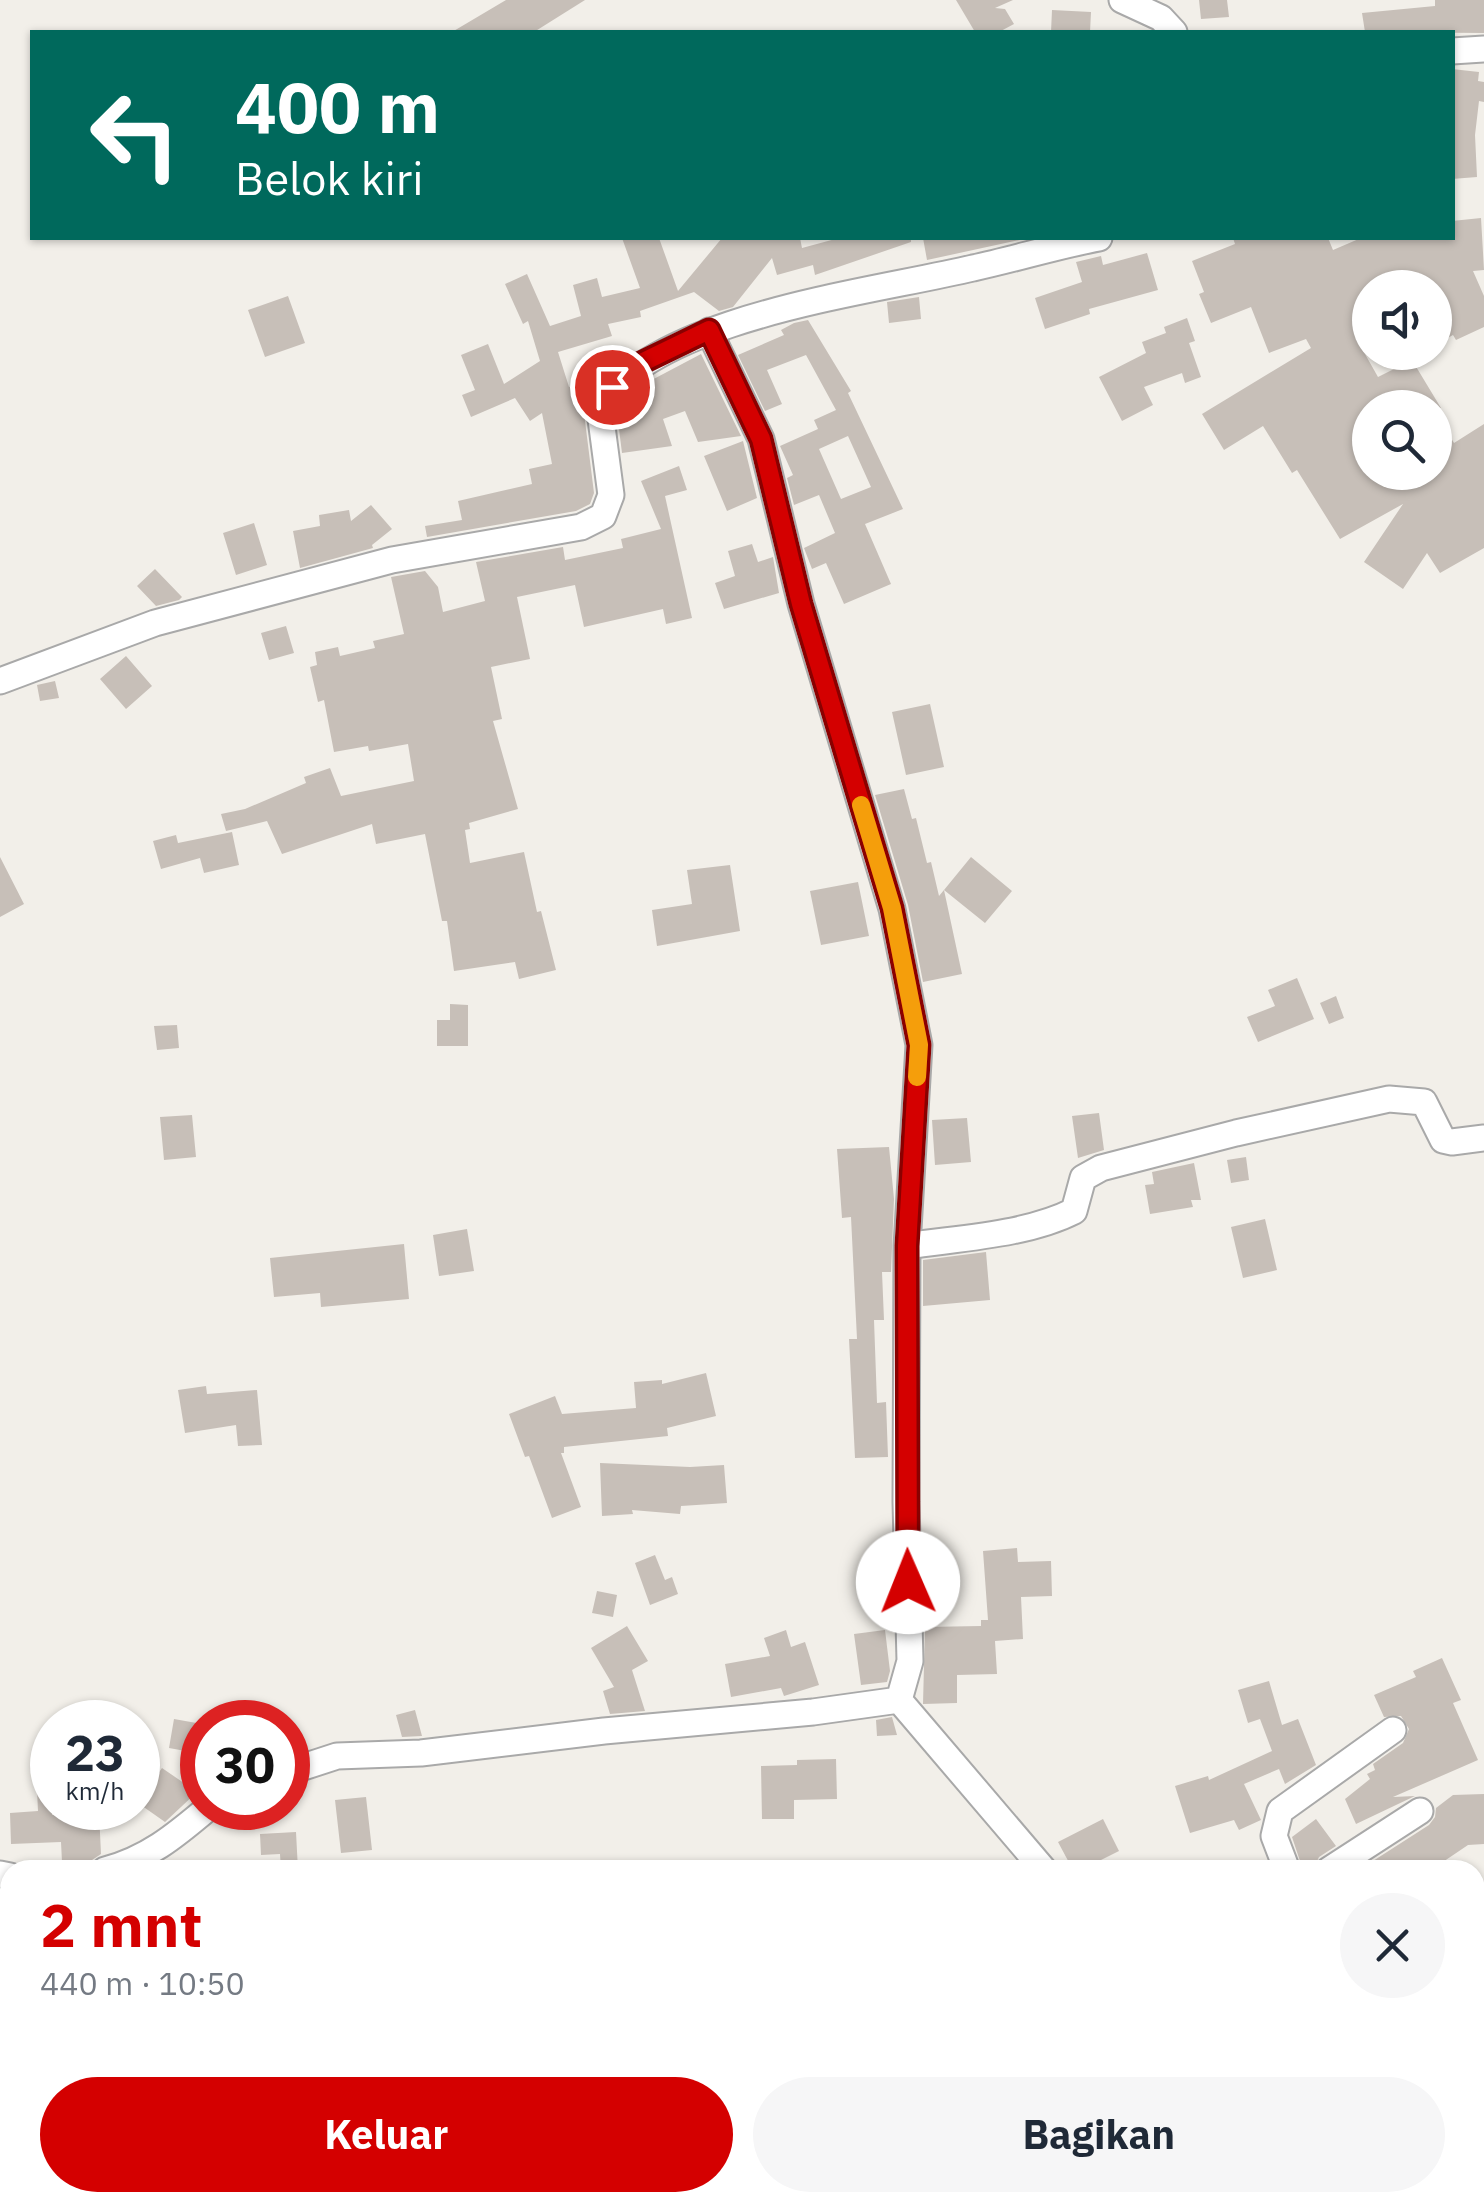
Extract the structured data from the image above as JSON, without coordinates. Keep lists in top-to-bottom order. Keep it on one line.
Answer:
{"page":{"turn":["400 m","Belok kiri"],"speed":"23 km/h","limit":"30","heading":["2 mnt","440 m · 10:50"],"buttons":["Keluar","Bagikan"]}}
